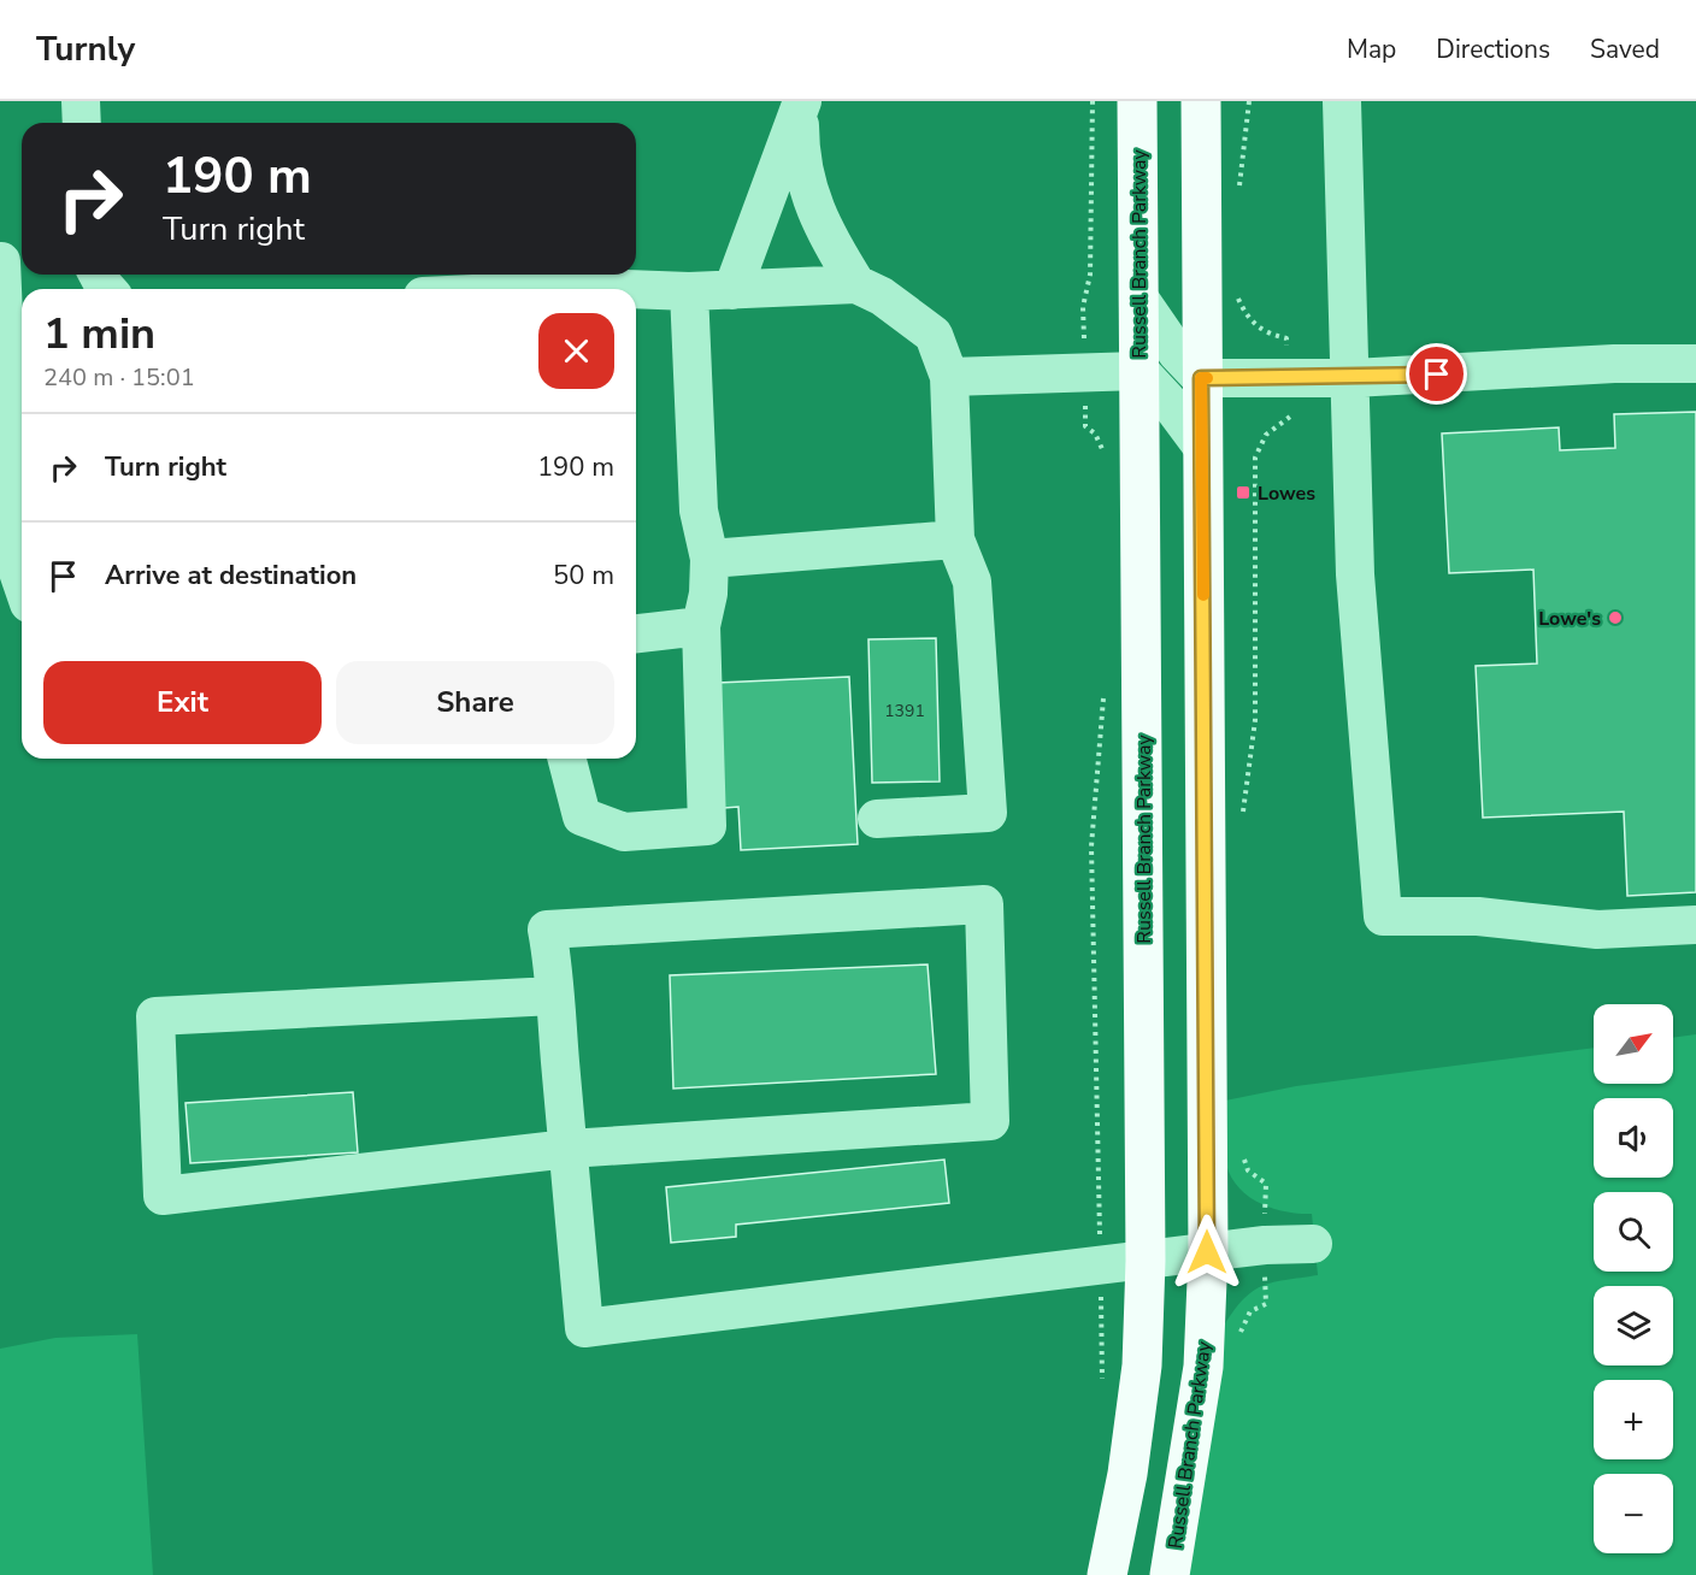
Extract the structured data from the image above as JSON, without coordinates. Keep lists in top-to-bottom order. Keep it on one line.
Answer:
{"streets":{"main road":["Russell Branch Parkway"]},"places":{"transit":["Lowes"],"other":["Lowe's"]},"house_numbers":["1391"],"north":"top right","page":{"header":"Turnly","nav":["Map","Directions","Saved"],"turn":["190 m","Turn right"],"heading":["1 min","240 m · 15:01"],"list":[{"name":"Turn right","value":"190 m"},{"name":"Arrive at destination","value":"50 m"}],"buttons":["Exit","Share"],"map_buttons":["+","−"]}}
